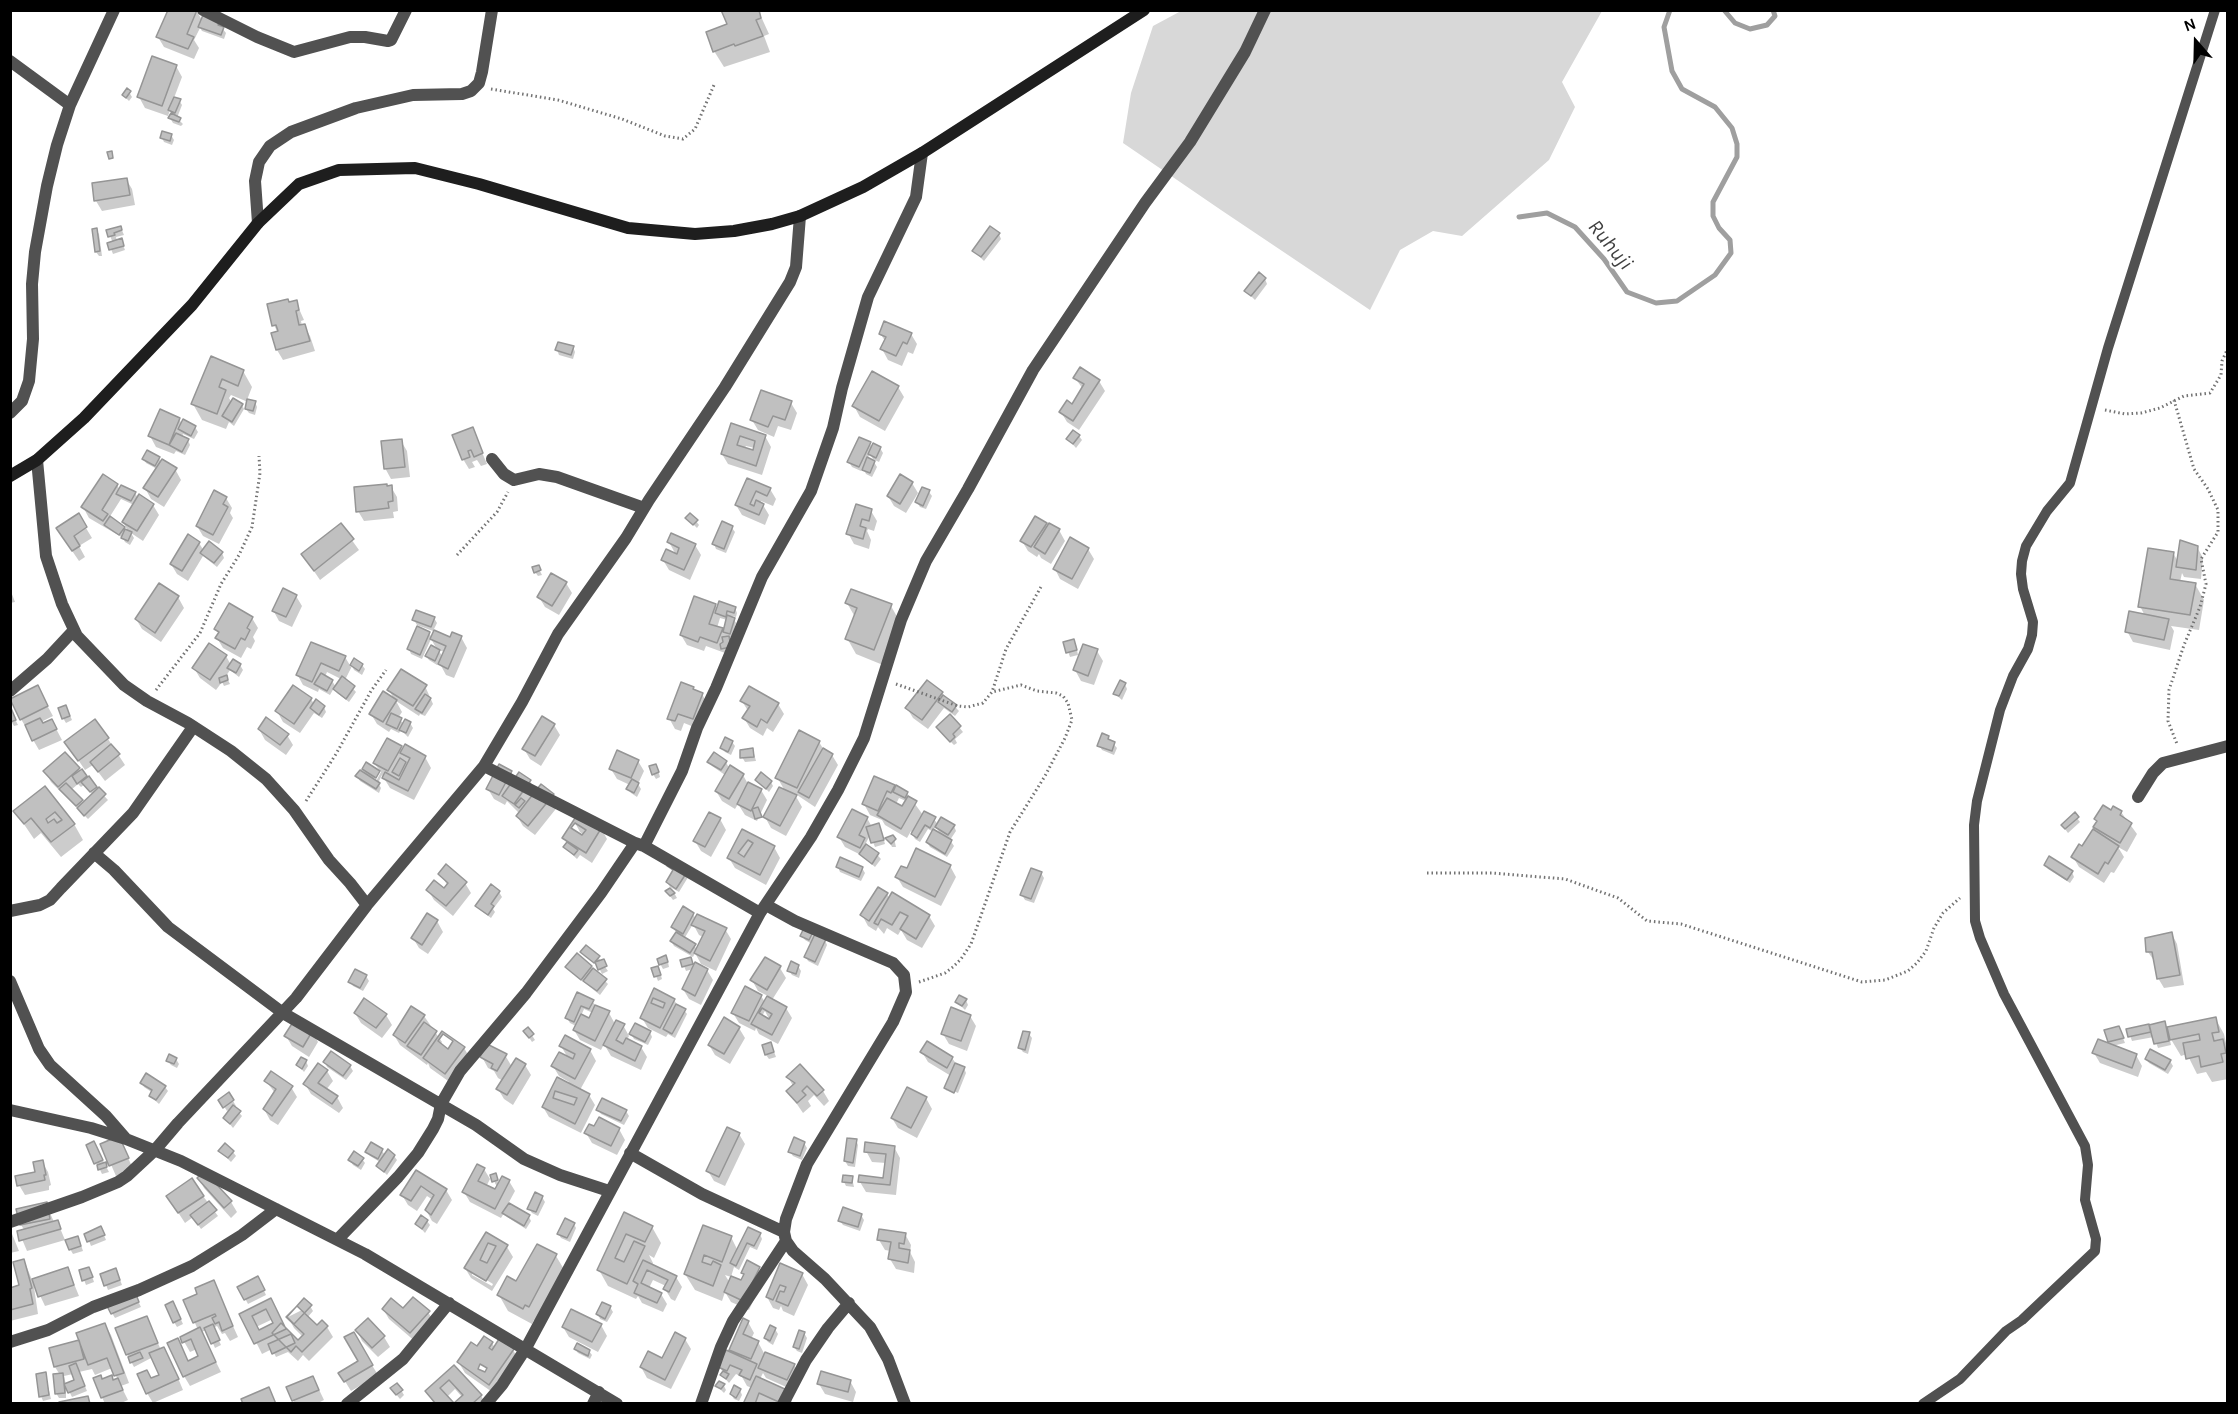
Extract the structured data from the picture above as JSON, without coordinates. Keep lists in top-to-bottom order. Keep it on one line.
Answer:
{"water":["Ruhuji"],"north":"top"}
